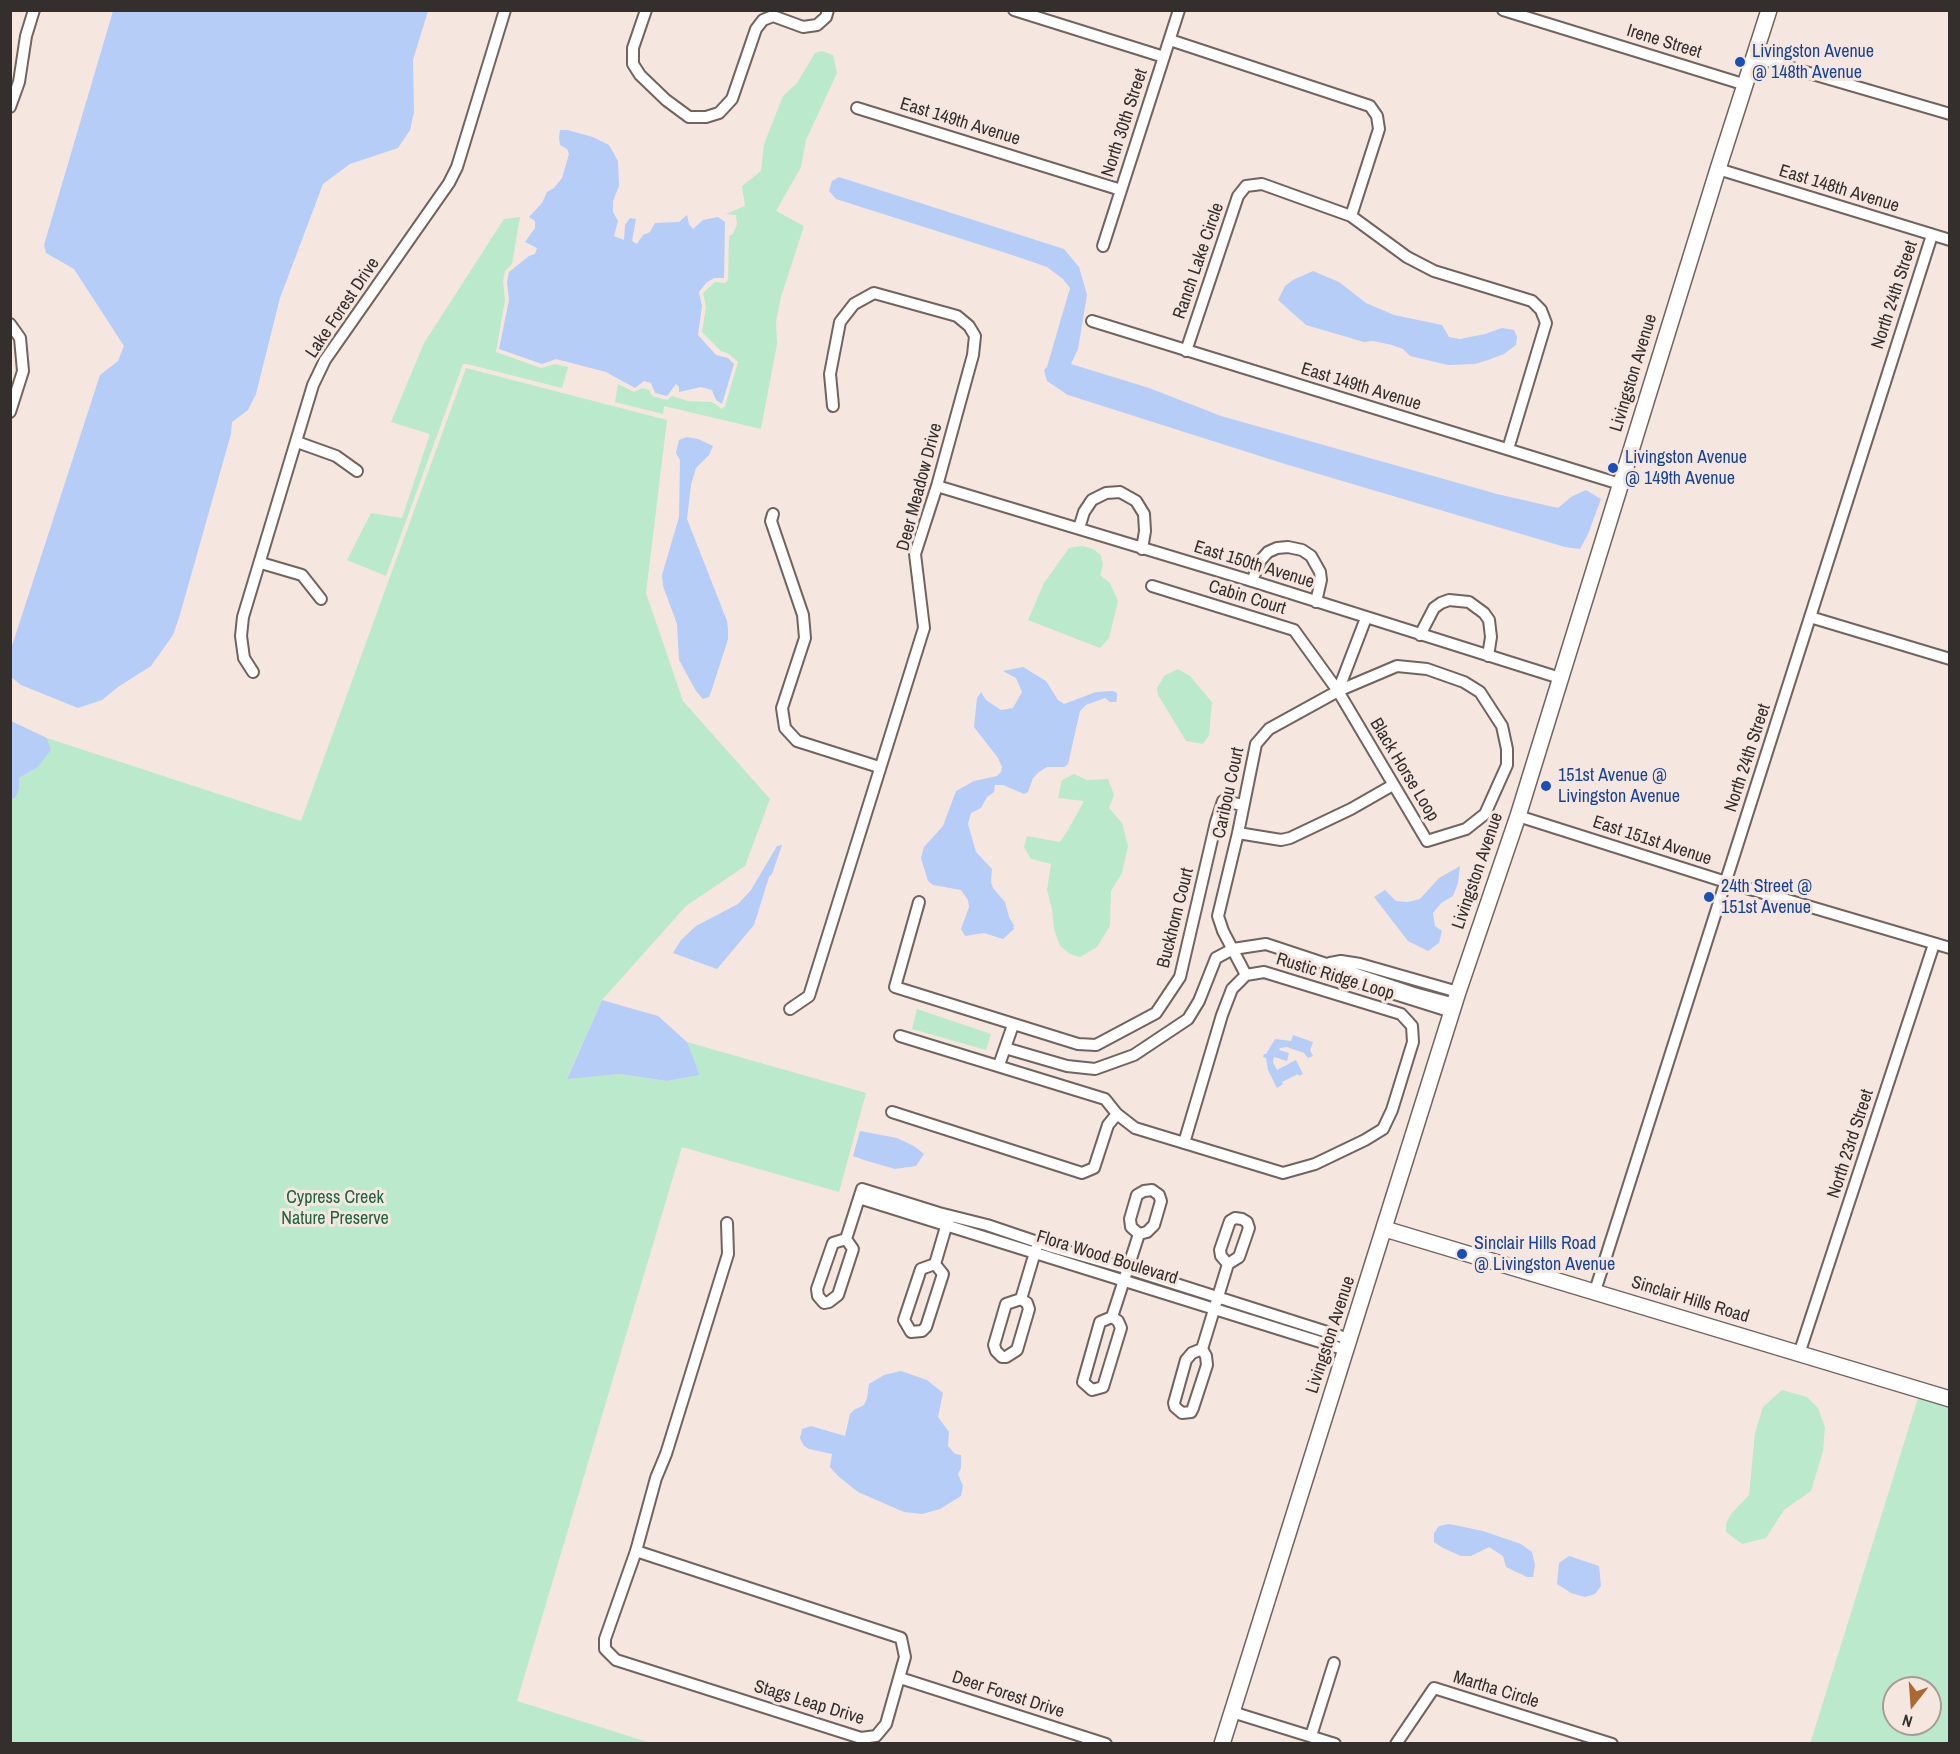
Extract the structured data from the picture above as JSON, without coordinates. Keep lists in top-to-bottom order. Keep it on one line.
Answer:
{"streets":{"street":["Irene Street","East 149th Avenue","North 30th Street","East 148th Avenue","Ranch Lake Circle","North 24th Street","Lake Forest Drive","Livingston Avenue","Deer Meadow Drive","East 150th Avenue","Cabin Court","Black Horse Loop","Caribou Court","East 151st Avenue","Buckhorn Court","Rustic Ridge Loop","North 23rd Street","Flora Wood Boulevard","Sinclair Hills Road","Martha Circle","Deer Forest Drive","Stags Leap Drive"]},"crossings":[["Irene Street","Livingston Avenue"],["East 149th Avenue","North 30th Street"],["East 149th Avenue","Ranch Lake Circle"],["East 149th Avenue","Livingston Avenue"],["East 148th Avenue","North 24th Street"],["East 148th Avenue","Livingston Avenue"],["North 24th Street","East 151st Avenue"],["North 24th Street","Sinclair Hills Road"],["Livingston Avenue","East 150th Avenue"],["Livingston Avenue","East 151st Avenue"],["Livingston Avenue","Flora Wood Boulevard"],["Livingston Avenue","Sinclair Hills Road"],["Deer Meadow Drive","East 150th Avenue"],["Cabin Court","Black Horse Loop"],["Cabin Court","Caribou Court"],["Black Horse Loop","Caribou Court"],["Caribou Court","Buckhorn Court"],["East 151st Avenue","North 23rd Street"],["North 23rd Street","Sinclair Hills Road"],["Deer Forest Drive","Stags Leap Drive"]],"parks":["Cypress Creek Nature Preserve"],"places":["Livingston Avenue @ 148th Avenue","Livingston Avenue @ 149th Avenue","151st Avenue @ Livingston Avenue","24th Street @ 151st Avenue","Sinclair Hills Road @ Livingston Avenue"],"north":"bottom"}
